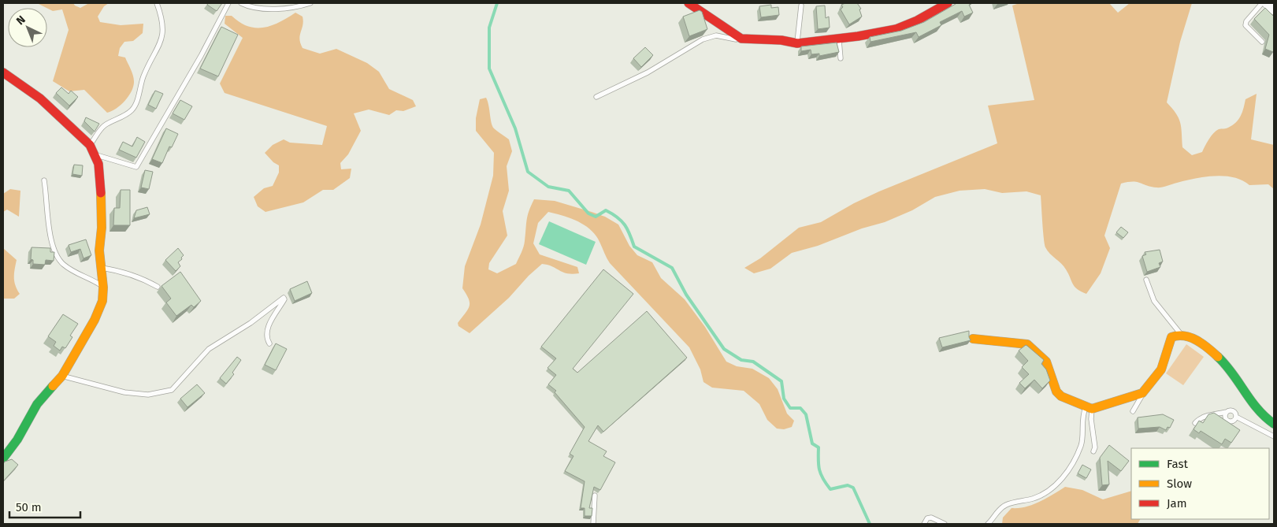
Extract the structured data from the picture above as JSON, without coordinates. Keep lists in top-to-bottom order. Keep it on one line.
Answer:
{"legend":["Fast","Slow","Jam"],"scale_bar":"50 m","north":"top left"}
